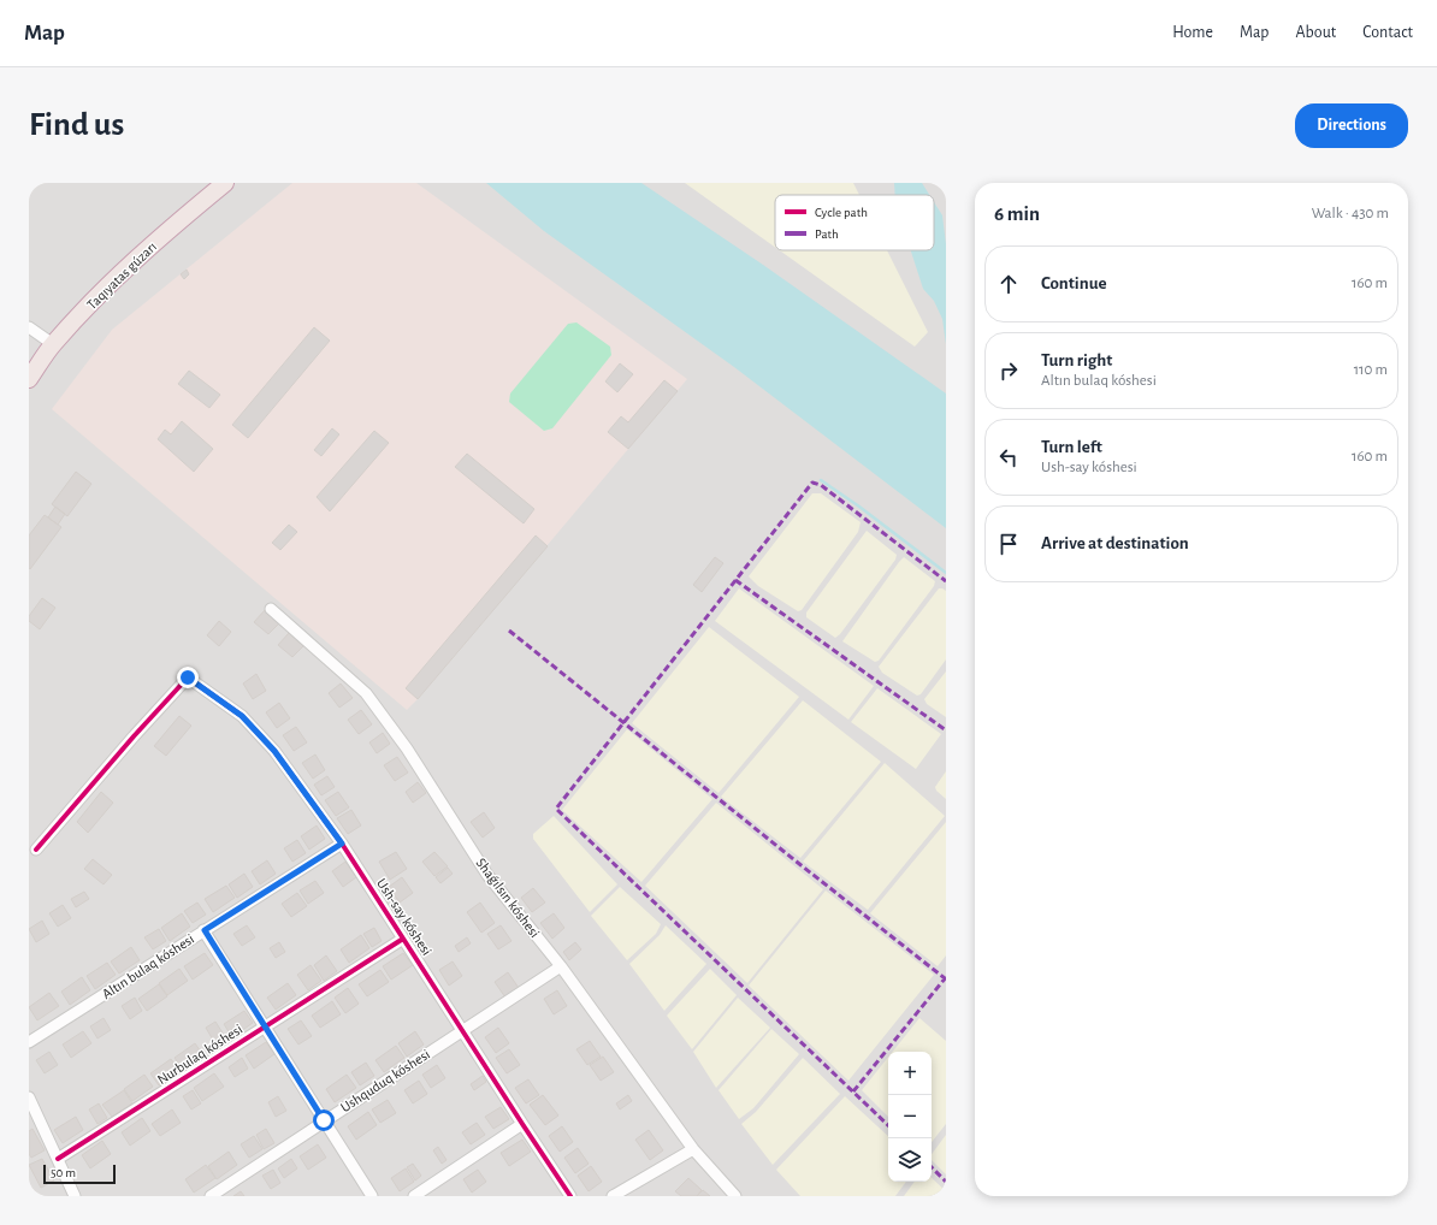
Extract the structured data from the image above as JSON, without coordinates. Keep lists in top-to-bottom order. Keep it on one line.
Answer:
{"streets":{"highway":["Taqıyatas gúzarı"],"street":["Shaǵılsın kóshesi","Ush-say kóshesi","Altın bulaq kóshesi","Nurbulaq kóshesi","Ushquduq kóshesi"]},"crossings":[["Shaǵılsın kóshesi","Ushquduq kóshesi"],["Ush-say kóshesi","Altın bulaq kóshesi"],["Ush-say kóshesi","Nurbulaq kóshesi"],["Ush-say kóshesi","Ushquduq kóshesi"]],"legend":["Cycle path","Path"],"scale_bar":"50 m","page":{"header":"Map","nav":["Home","Map","About","Contact"],"buttons":"Directions","title":"Find us","heading":["6 min","Walk · 430 m"],"list":[["Continue","160 m"],["Turn right","Altın bulaq kóshesi","110 m"],["Turn left","Ush-say kóshesi","160 m"],"Arrive at destination"],"map_buttons":["+","−"],"scale":"50 m"}}
